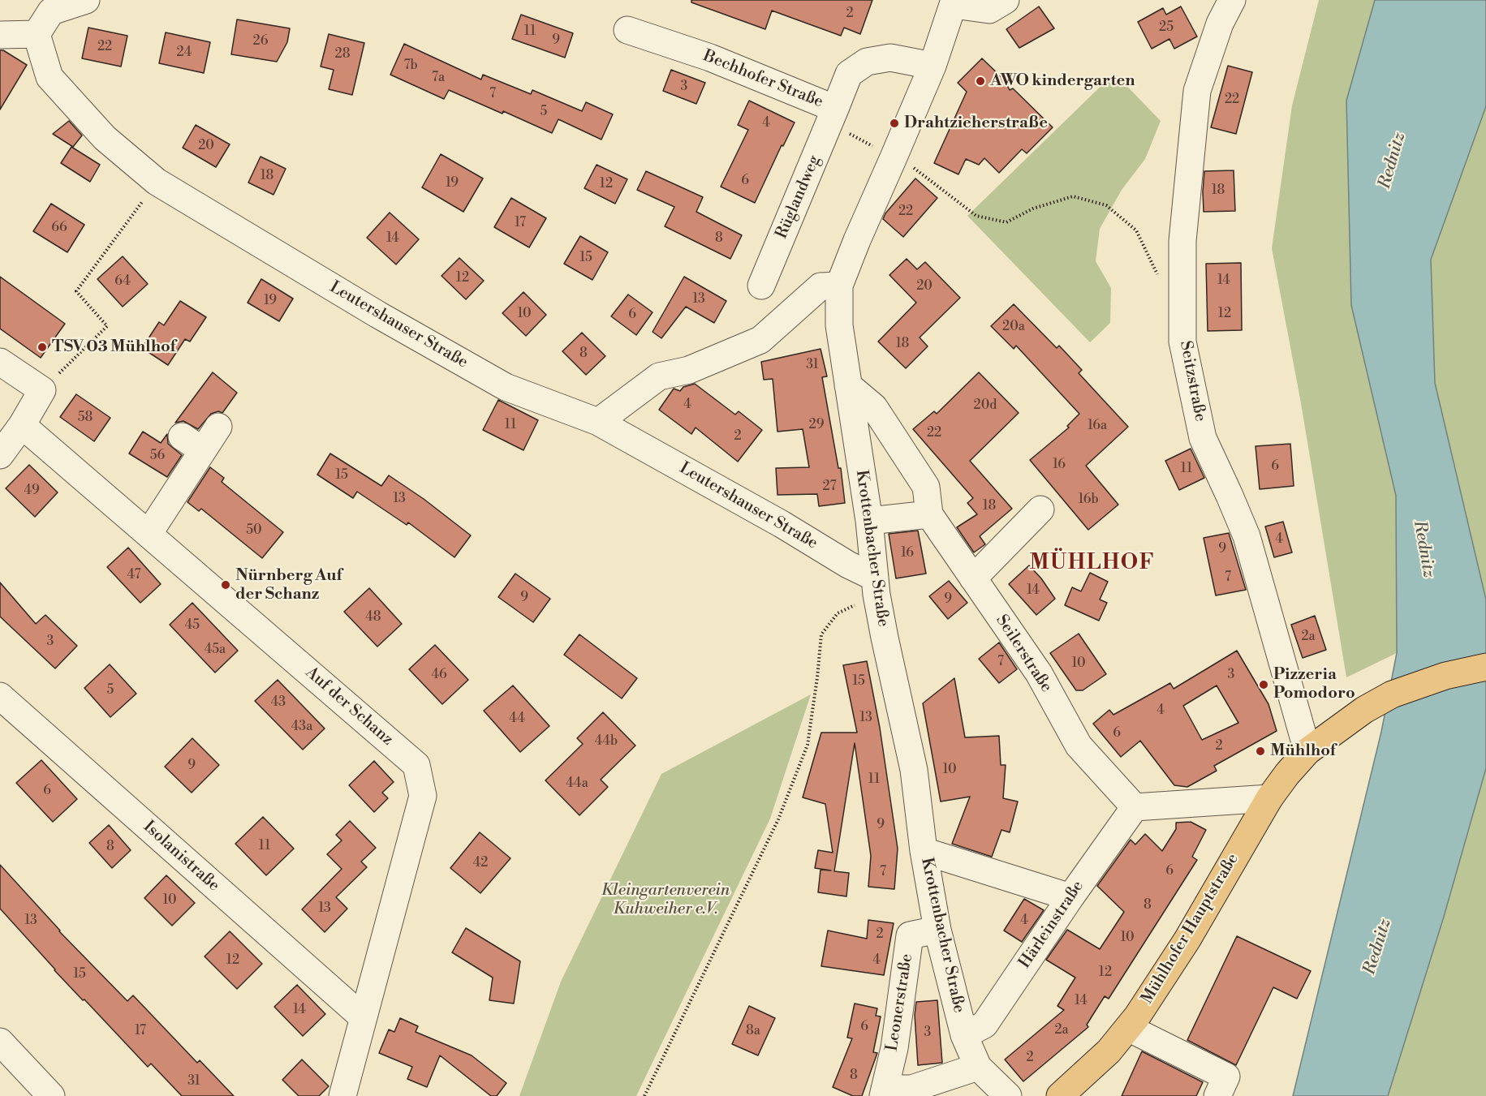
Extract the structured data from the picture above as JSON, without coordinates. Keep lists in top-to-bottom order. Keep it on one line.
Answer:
{"streets":{"main road":["Mühlhofer Hauptstraße"],"street":["Bechhofer Straße","Rüglandweg","Leutershauser Straße","Seitzstraße","Krottenbacher Straße","Seilerstraße","Auf der Schanz","Isolanistraße","Härleinstraße","Leonerstraße"]},"crossings":[["Bechhofer Straße","Rüglandweg"],["Bechhofer Straße","Krottenbacher Straße"],["Leutershauser Straße","Krottenbacher Straße"],["Seitzstraße","Mühlhofer Hauptstraße"],["Krottenbacher Straße","Seilerstraße"],["Krottenbacher Straße","Härleinstraße"],["Krottenbacher Straße","Leonerstraße"],["Seilerstraße","Härleinstraße"],["Auf der Schanz","Isolanistraße"]],"districts":["MÜHLHOF"],"water":["Rednitz"],"parks":["Kleingartenverein Kuhweiher e.V."],"places":["AWO kindergarten","Drahtzieherstraße","TSV 03 Mühlhof","Nürnberg Auf der Schanz","Pizzeria Pomodoro","Mühlhof"],"house_numbers":["2","25","11","9","26","22","24","28","7b","7a","3","7","22","5","4","20","18","6","19","12","18","22","17","66","14","8","15","12","14","64","20","13","19","10","12","6","20a","18","8","31","4","20d","58","11","29","16a","22","2","56","16","6","11","15","27","49","13","16b","18","50","4","9","16","47","7","14","9","9","48","45","2a","3","45a","7","10","46","3","15","5","43","4","13","44","43a","6","44b","2","9","10","11","44a","6","9","11","8","42","6","7","10","8","13","13","4","2","10","12","4","12","15","14","14","6","2a","17","8a","3","2","8","31"]}
